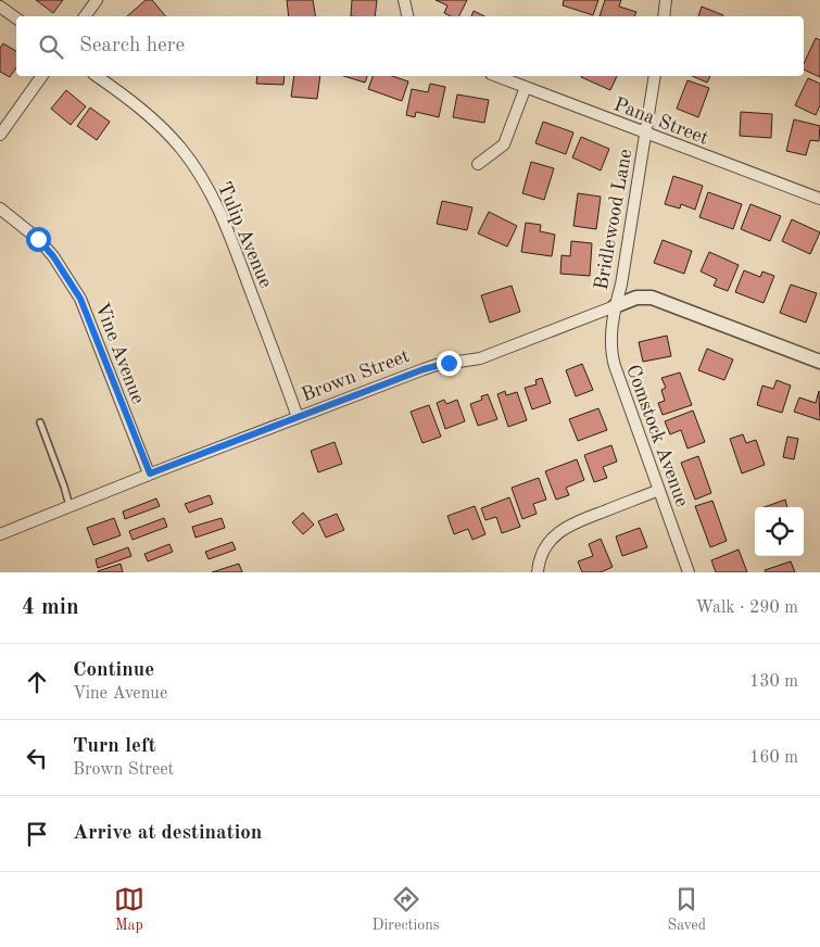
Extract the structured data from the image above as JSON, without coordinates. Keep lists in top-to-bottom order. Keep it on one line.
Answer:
{"streets":{"street":["Pana Street","Bridlewood Lane","Tulip Avenue","Vine Avenue","Brown Street","Comstock Avenue"]},"crossings":[["Pana Street","Bridlewood Lane"],["Bridlewood Lane","Brown Street"],["Bridlewood Lane","Comstock Avenue"],["Tulip Avenue","Brown Street"],["Vine Avenue","Brown Street"],["Brown Street","Comstock Avenue"]],"page":{"search":"Search here","heading":["4 min","Walk · 290 m"],"list":[["Continue","Vine Avenue","130 m"],["Turn left","Brown Street","160 m"],"Arrive at destination"],"nav":["Map","Directions","Saved"]}}
